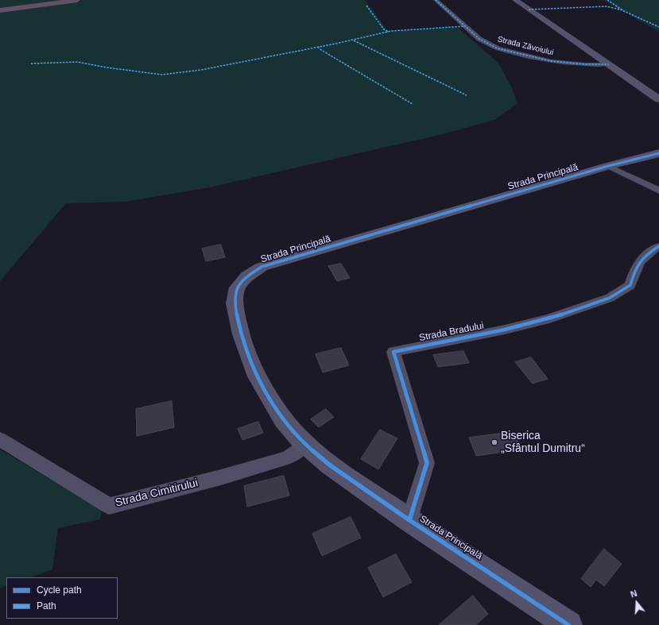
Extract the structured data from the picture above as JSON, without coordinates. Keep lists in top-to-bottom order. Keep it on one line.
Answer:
{"streets":{"street":["Strada Zăvoiului","Strada Principală","Strada Bradului","Strada Cimitirului"]},"crossings":[["Strada Principală","Strada Bradului"],["Strada Principală","Strada Cimitirului"]],"places":["Biserica „Sfântul Dumitru“"],"legend":["Cycle path","Path"],"north":"top"}
